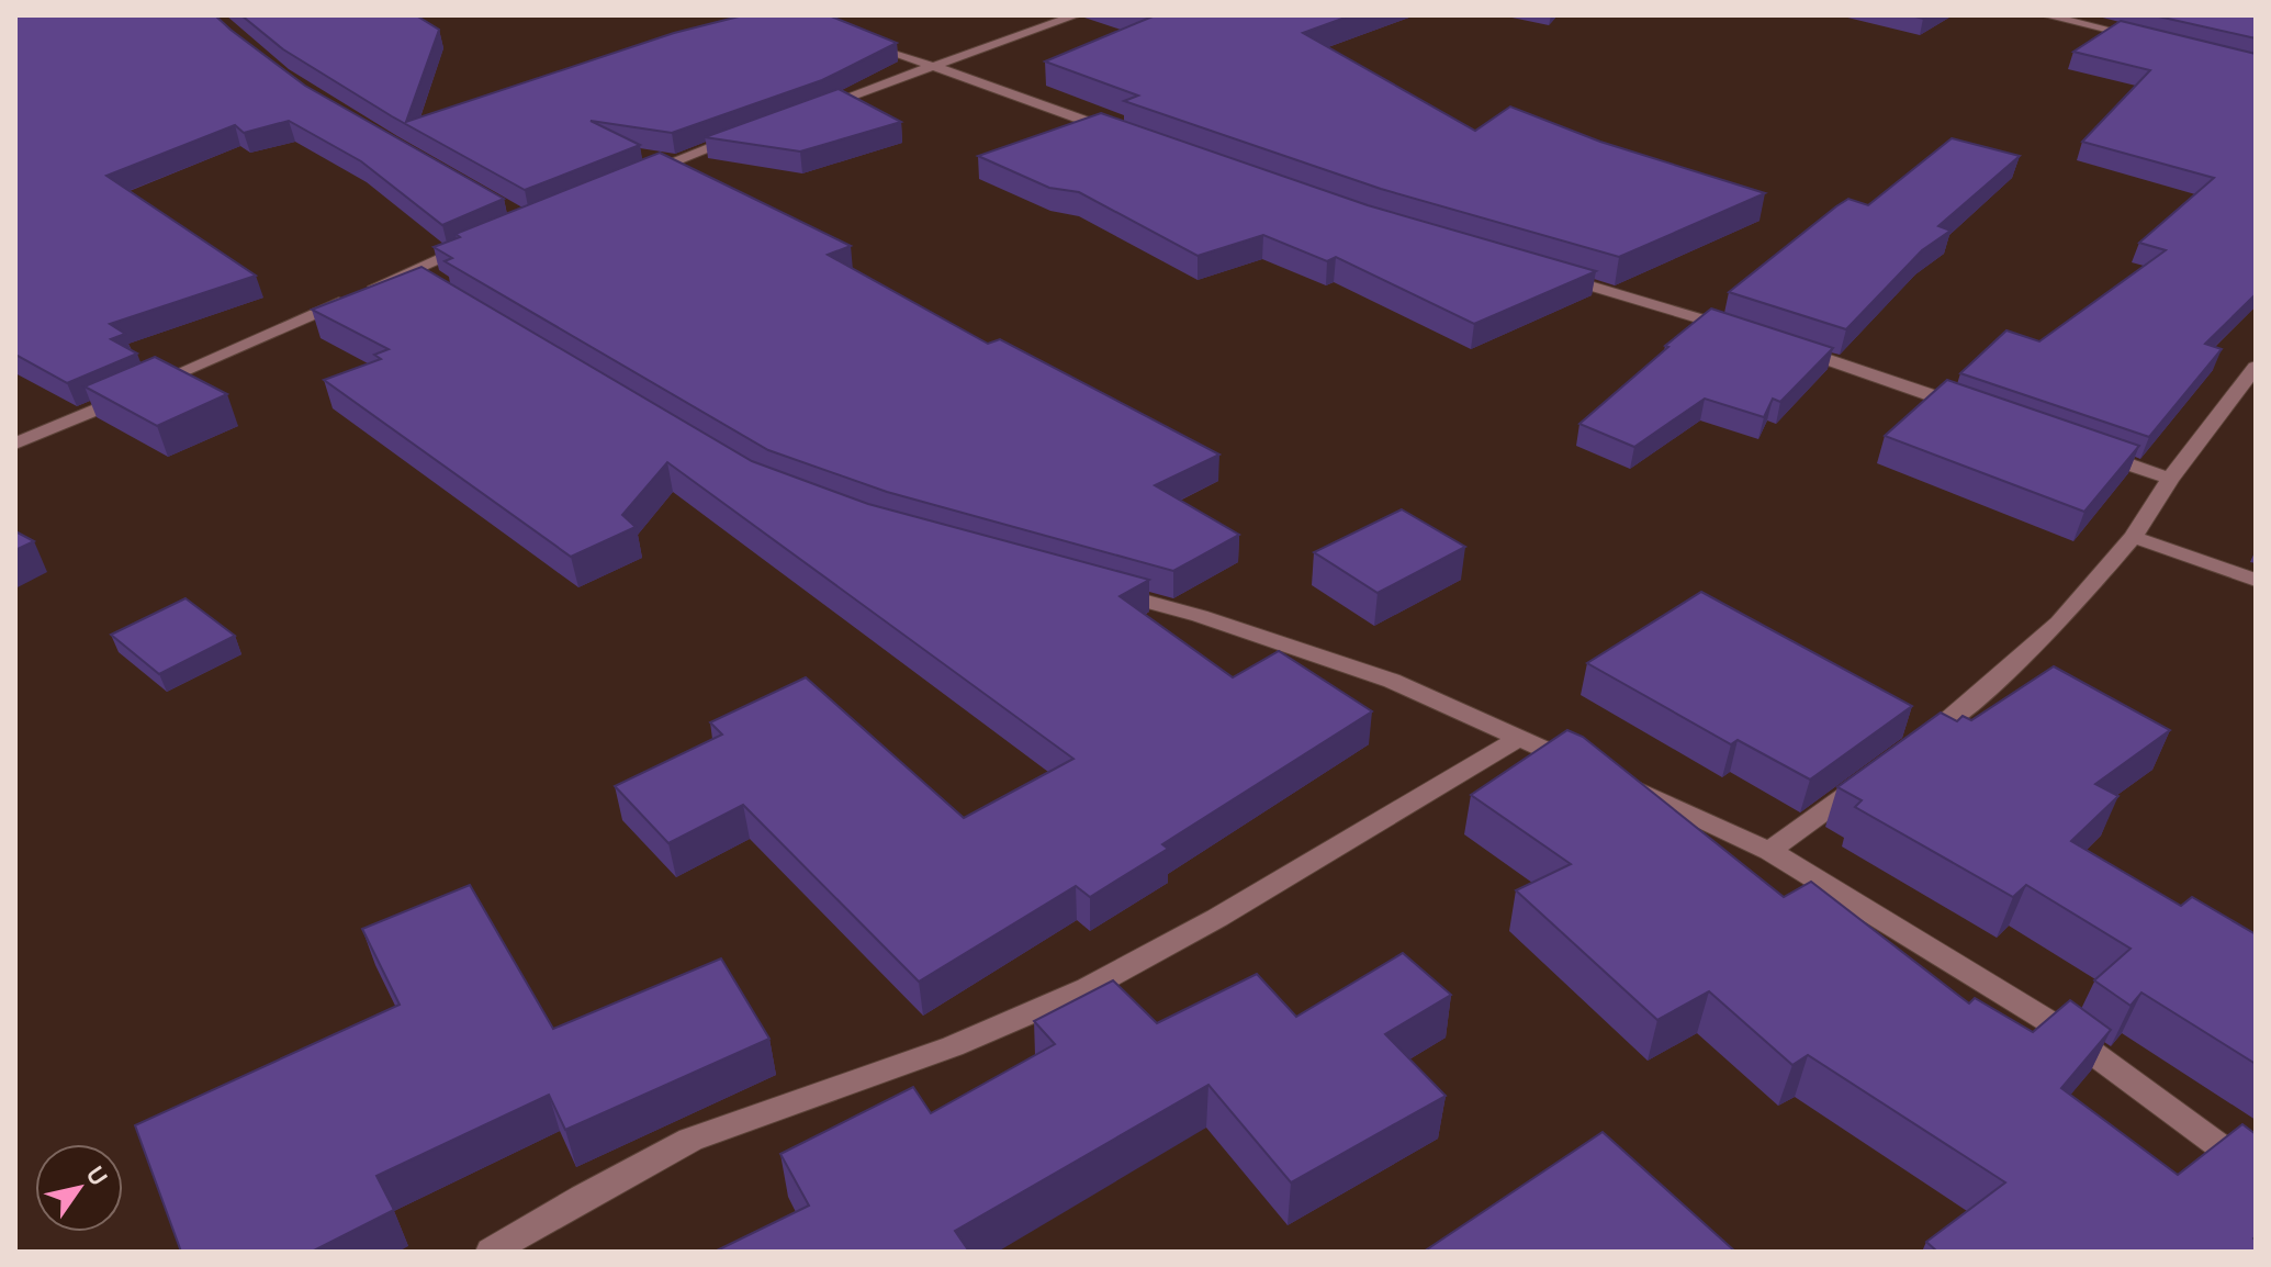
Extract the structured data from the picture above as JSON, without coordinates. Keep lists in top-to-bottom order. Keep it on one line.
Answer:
{"north":"top right"}
